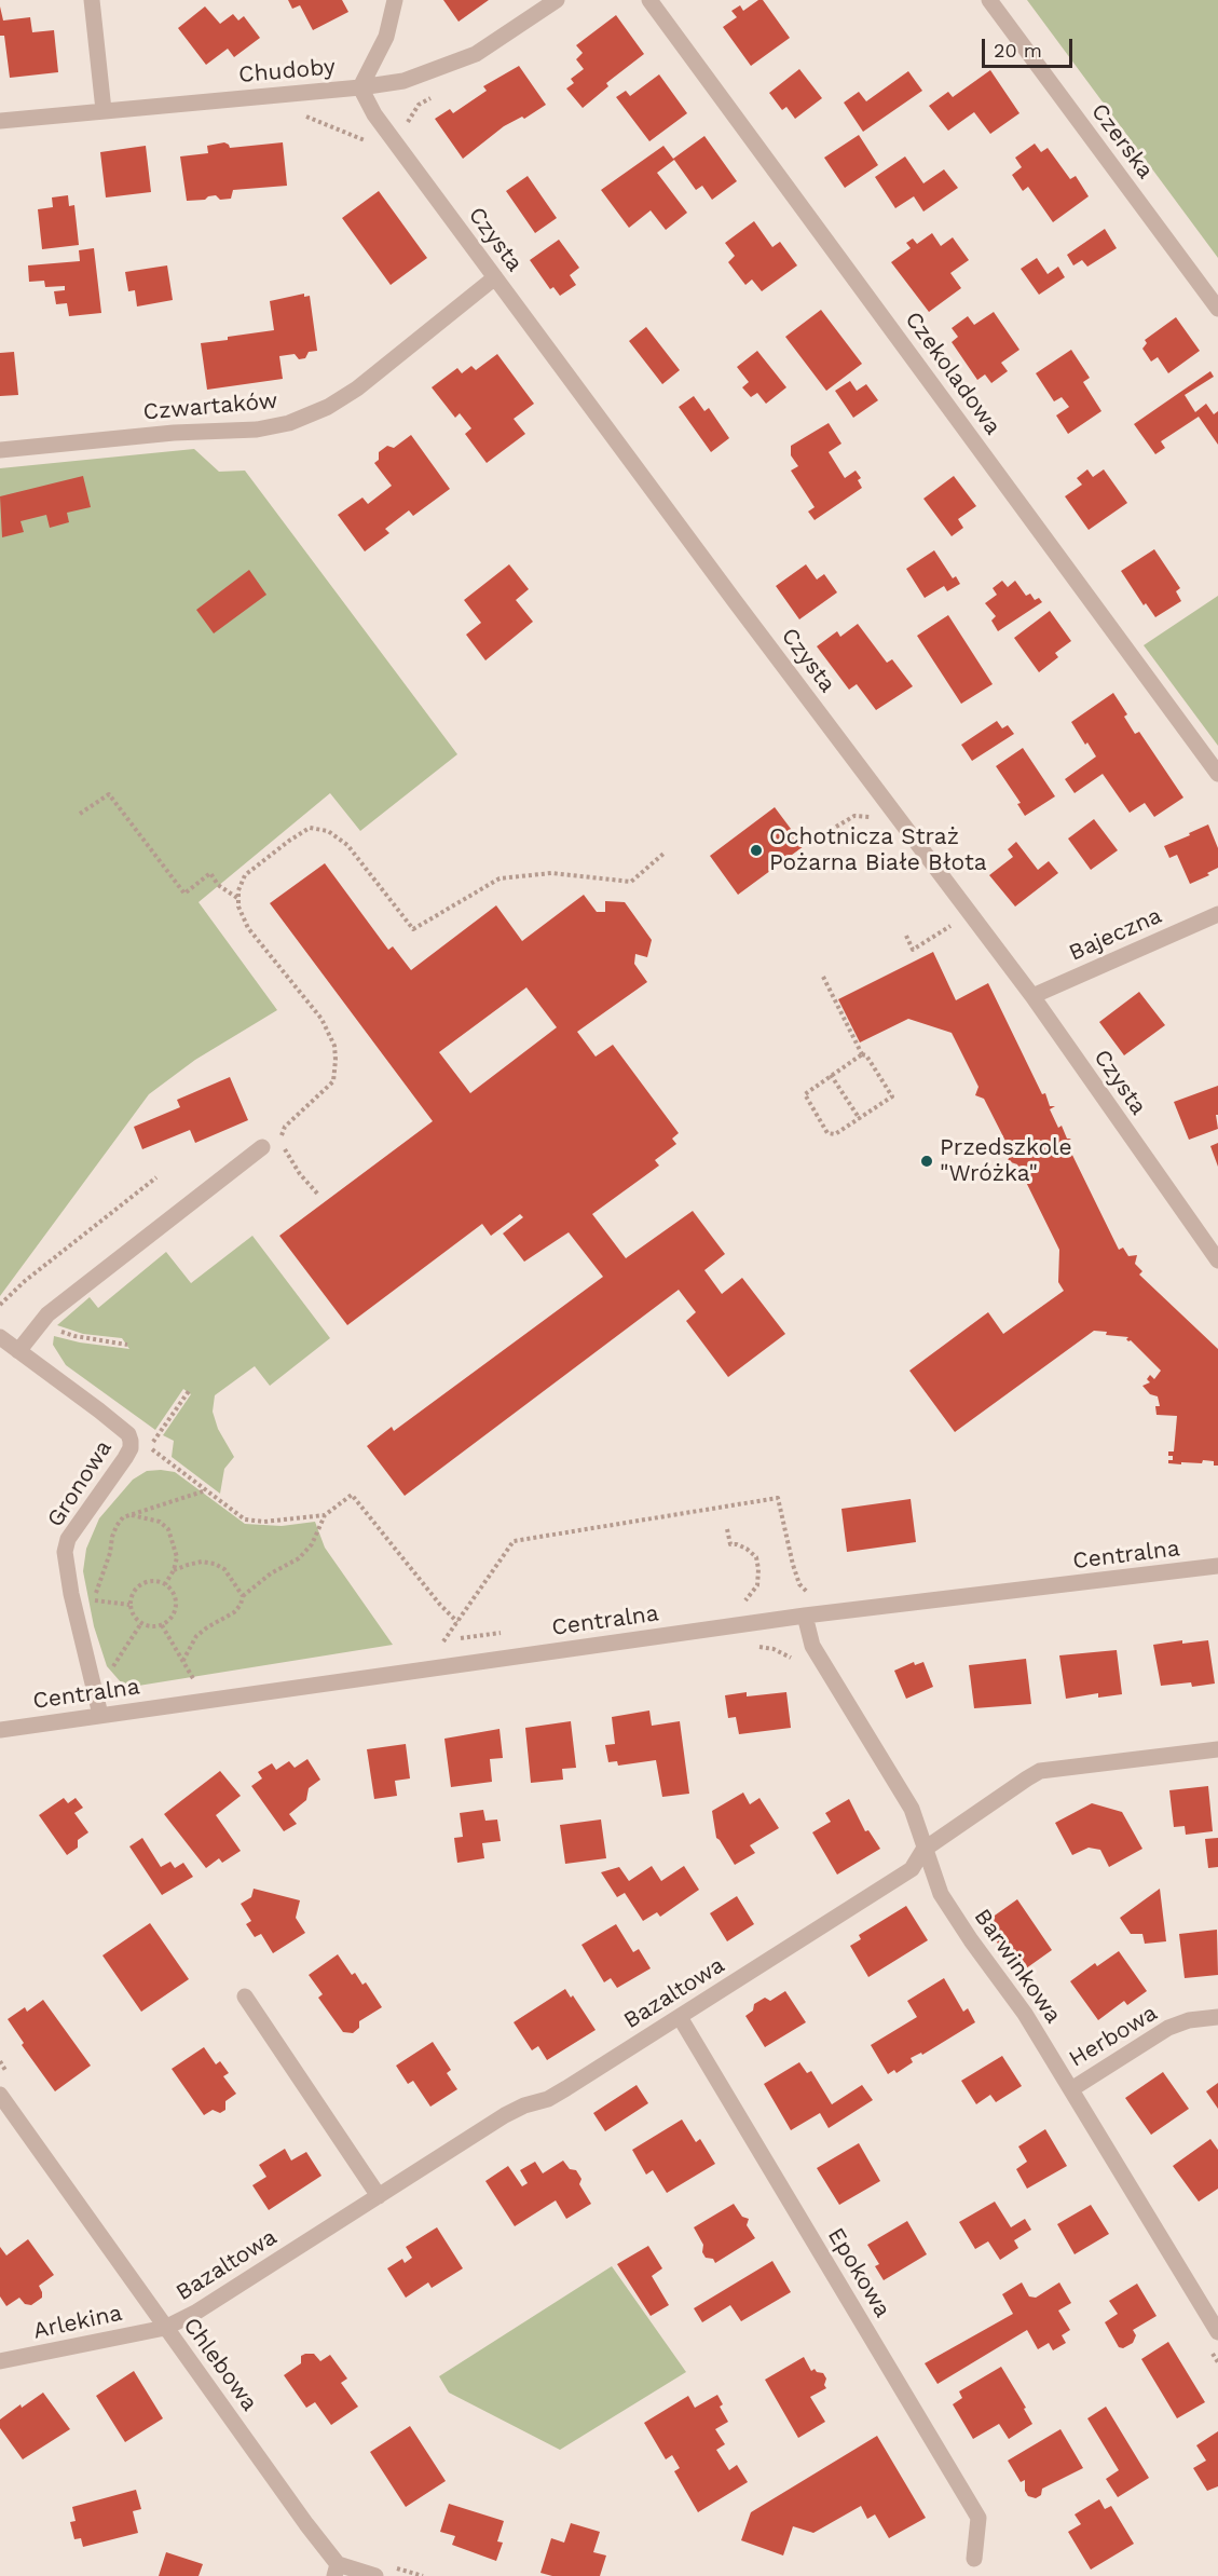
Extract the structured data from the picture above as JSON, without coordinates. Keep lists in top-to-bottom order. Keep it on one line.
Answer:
{"streets":{"street":["Chudoby","Czerska","Czysta","Czekoladowa","Czwartaków","Bajeczna","Gronowa","Centralna","Barwinkowa","Bazaltowa","Herbowa","Epokowa","Arlekina","Chlebowa"]},"crossings":[["Chudoby","Czysta"],["Czysta","Czwartaków"],["Czysta","Bajeczna"],["Gronowa","Centralna"],["Centralna","Barwinkowa"],["Barwinkowa","Bazaltowa"],["Barwinkowa","Herbowa"],["Bazaltowa","Epokowa"],["Bazaltowa","Arlekina"],["Bazaltowa","Chlebowa"],["Arlekina","Chlebowa"]],"places":["Ochotnicza Straż Pożarna Białe Błota","Przedszkole \"Wróżka\""],"scale_bar":"20 m"}
